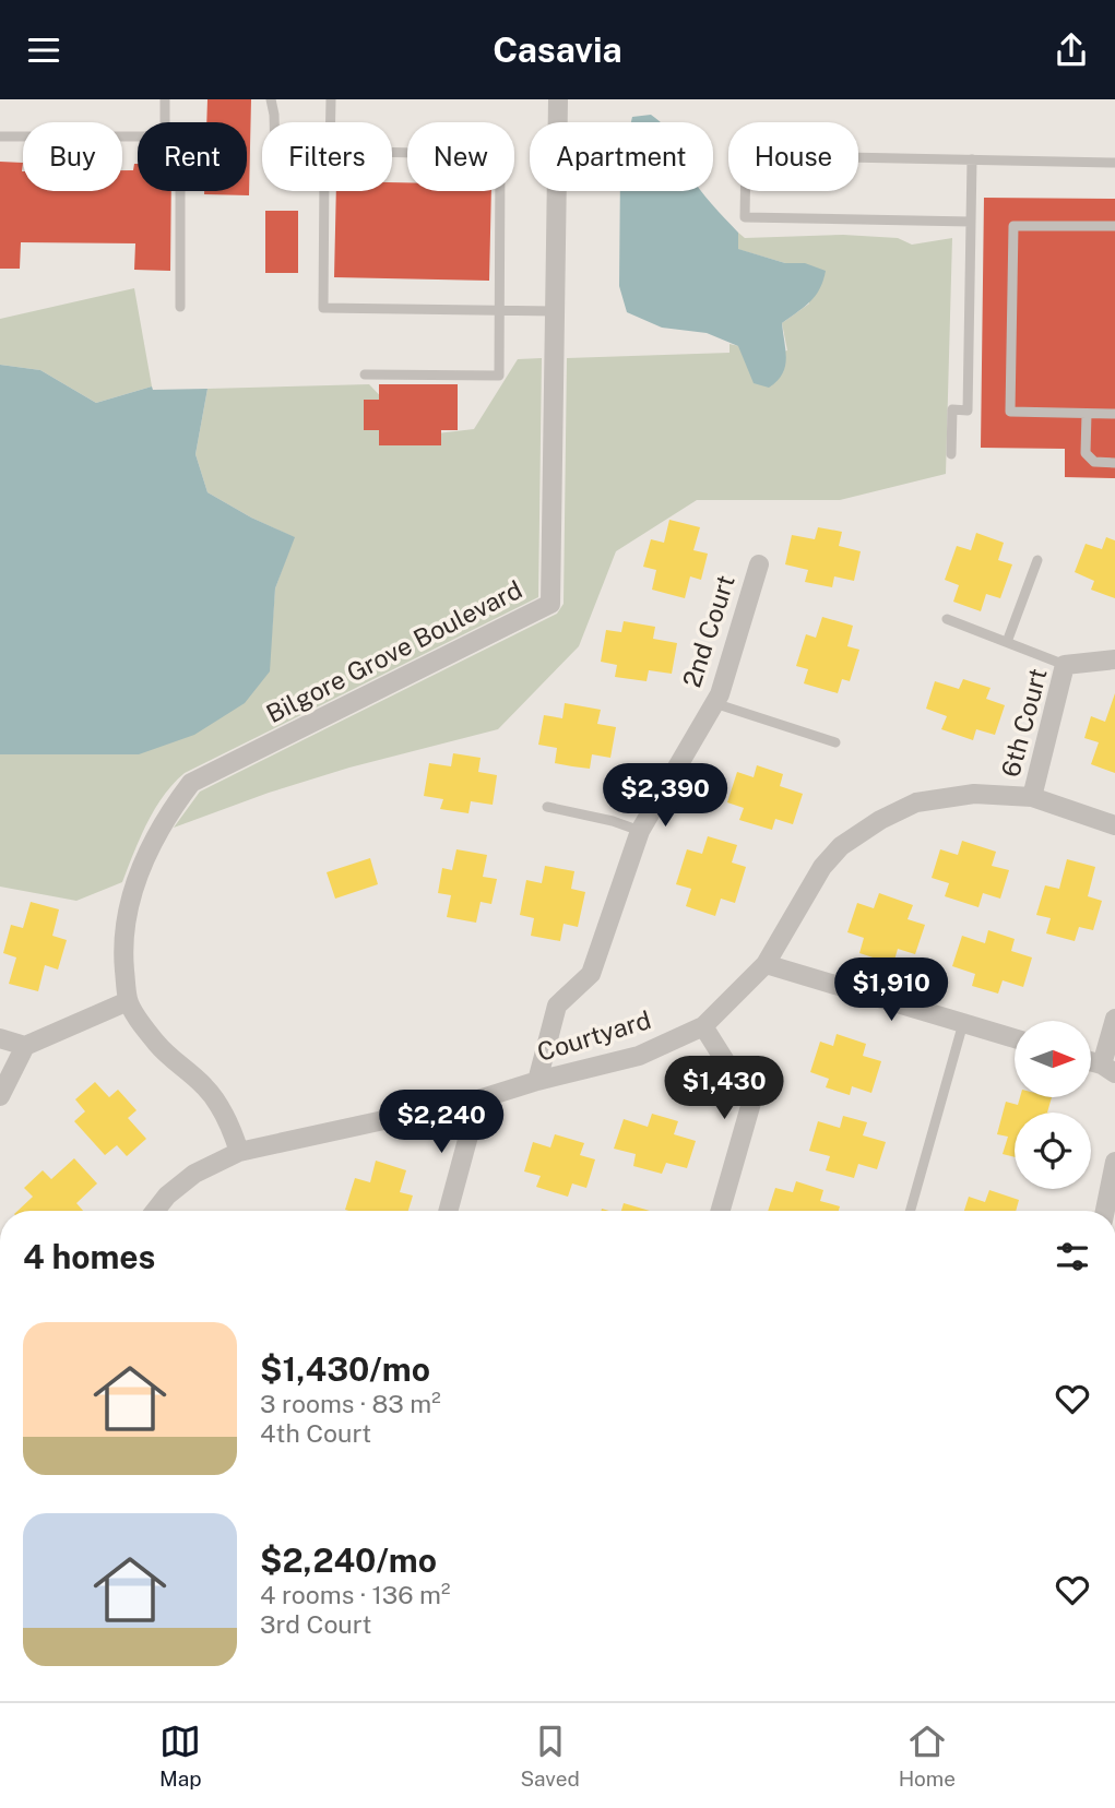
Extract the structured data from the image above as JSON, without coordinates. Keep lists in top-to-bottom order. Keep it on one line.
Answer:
{"streets":{"street":["2nd Court","Bilgore Grove Boulevard","6th Court","Courtyard"]},"crossings":[["2nd Court","Courtyard"],["6th Court","Courtyard"]],"north":"right","page":{"header":"Casavia","chip":["Buy","Rent","Filters","New","Apartment","House"],"price":["$2,390","$1,910","$1,430","$2,240"],"heading":"4 homes","list":[{"name":"$1,430/mo","note":"3 rooms · 83 m² · 4th Court"},{"name":"$2,240/mo","note":"4 rooms · 136 m² · 3rd Court"}],"tabs":["Map","Saved","Home"]}}
